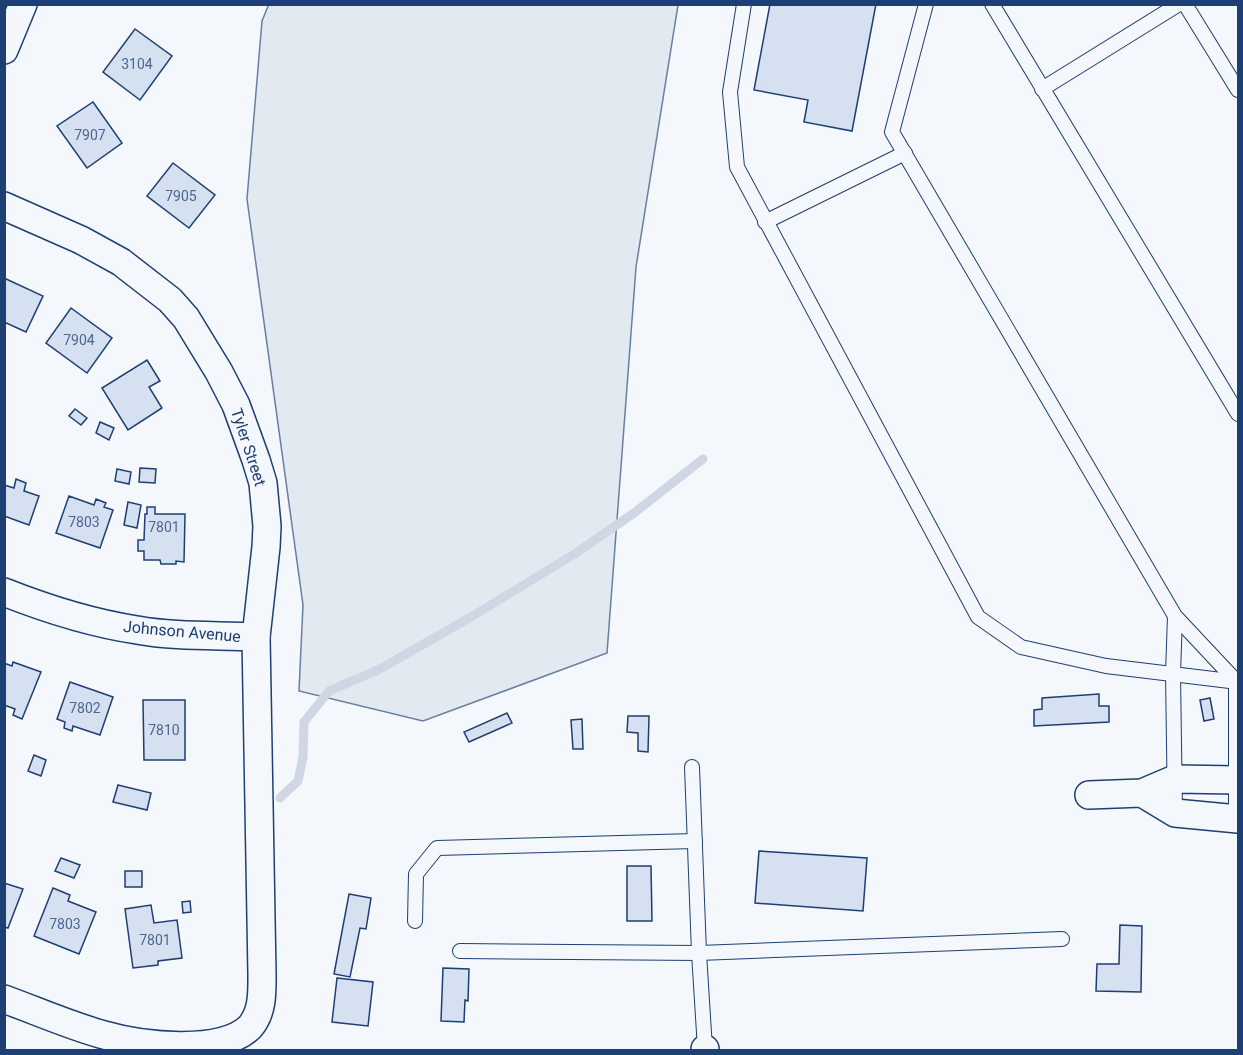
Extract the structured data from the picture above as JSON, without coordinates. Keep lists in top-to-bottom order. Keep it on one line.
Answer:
{"streets":{"street":["Tyler Street","Johnson Avenue"]},"crossings":[["Tyler Street","Johnson Avenue"]],"house_numbers":["3104","7907","7905","7904","7803","7801","7802","7810","7803","7801"]}
